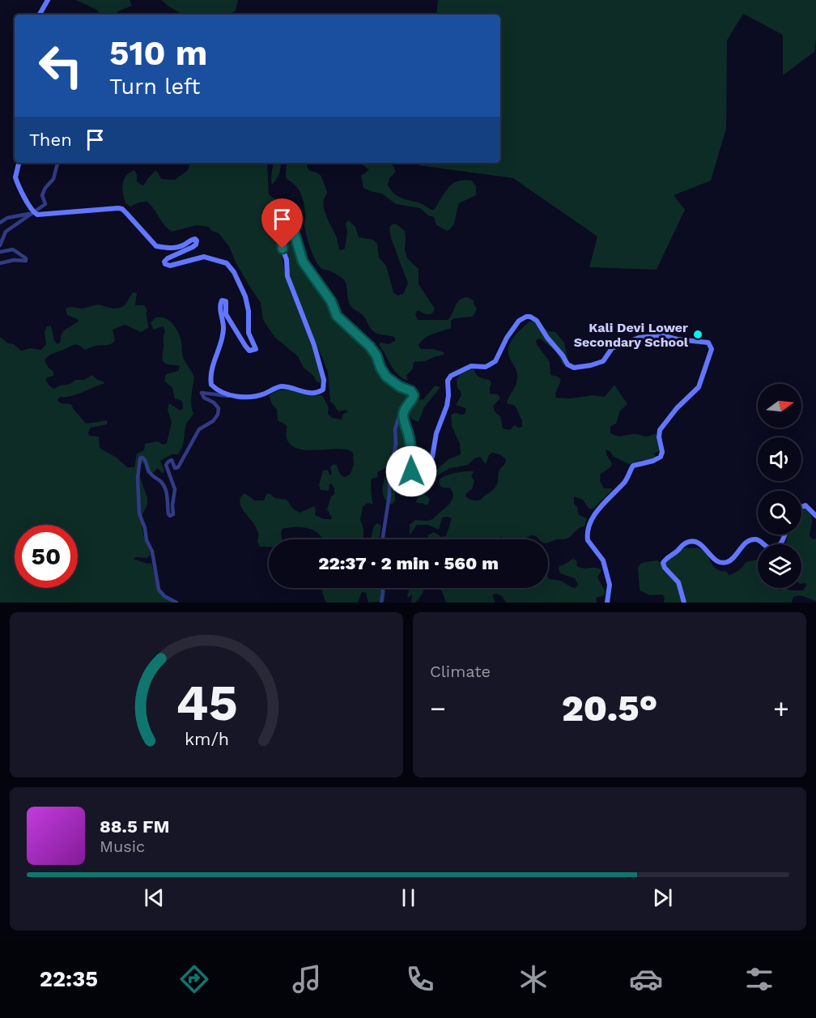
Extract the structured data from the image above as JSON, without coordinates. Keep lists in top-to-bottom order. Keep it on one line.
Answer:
{"places":["Kali Devi Lower Secondary School"],"north":"right","page":{"turn":["510 m","Turn left"],"then":"Then","limit":"50","trip":"22:37 · 2 min · 560 m","tile":"Climate","heat":["−","20.5°","+"],"song":["88.5 FM","Music"],"tabs":"22:35","gauge":["45","km/h"]}}
